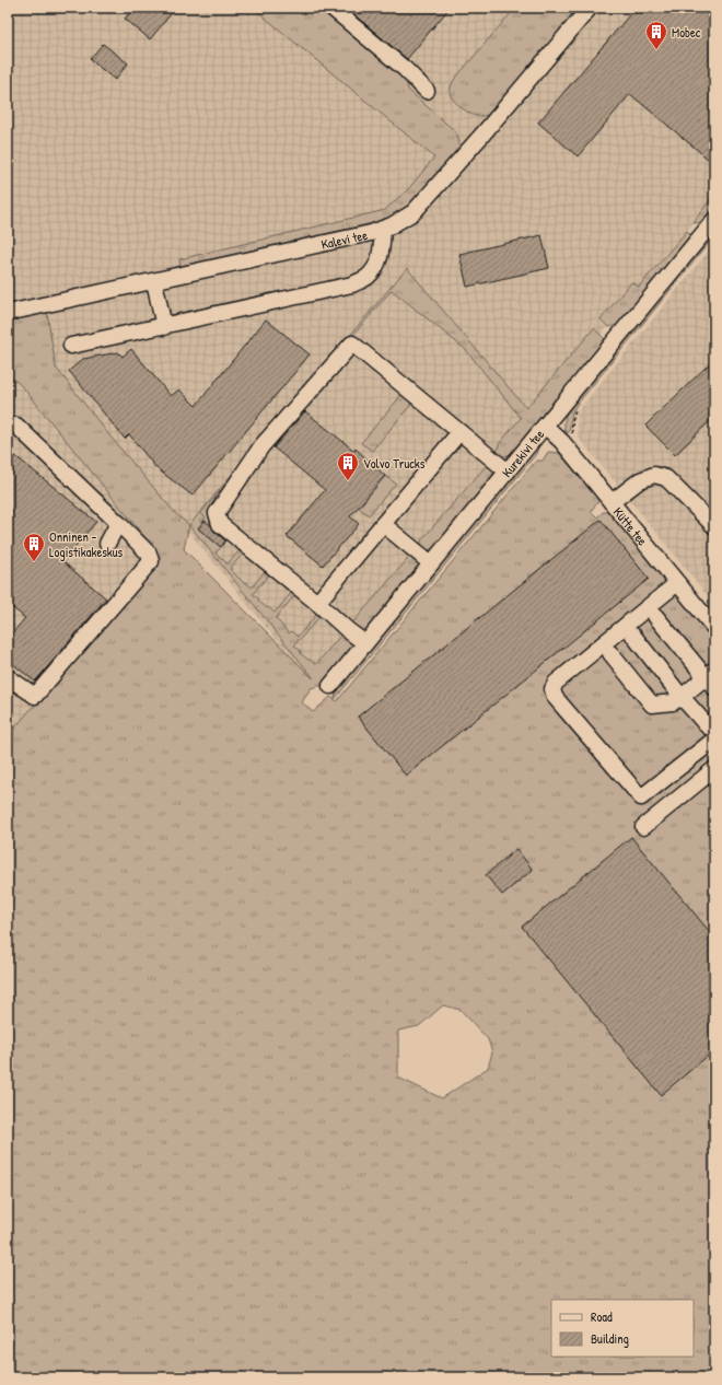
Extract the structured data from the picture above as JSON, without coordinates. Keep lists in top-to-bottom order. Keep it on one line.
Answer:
{"streets":{"street":["Kalevi tee","Kurekivi tee","Kütte tee"]},"crossings":[["Kurekivi tee","Kütte tee"]],"places":{"building":["Mobec","Volvo Trucks","Onninen - Logistikakeskus"]},"legend":["Road","Building"]}
